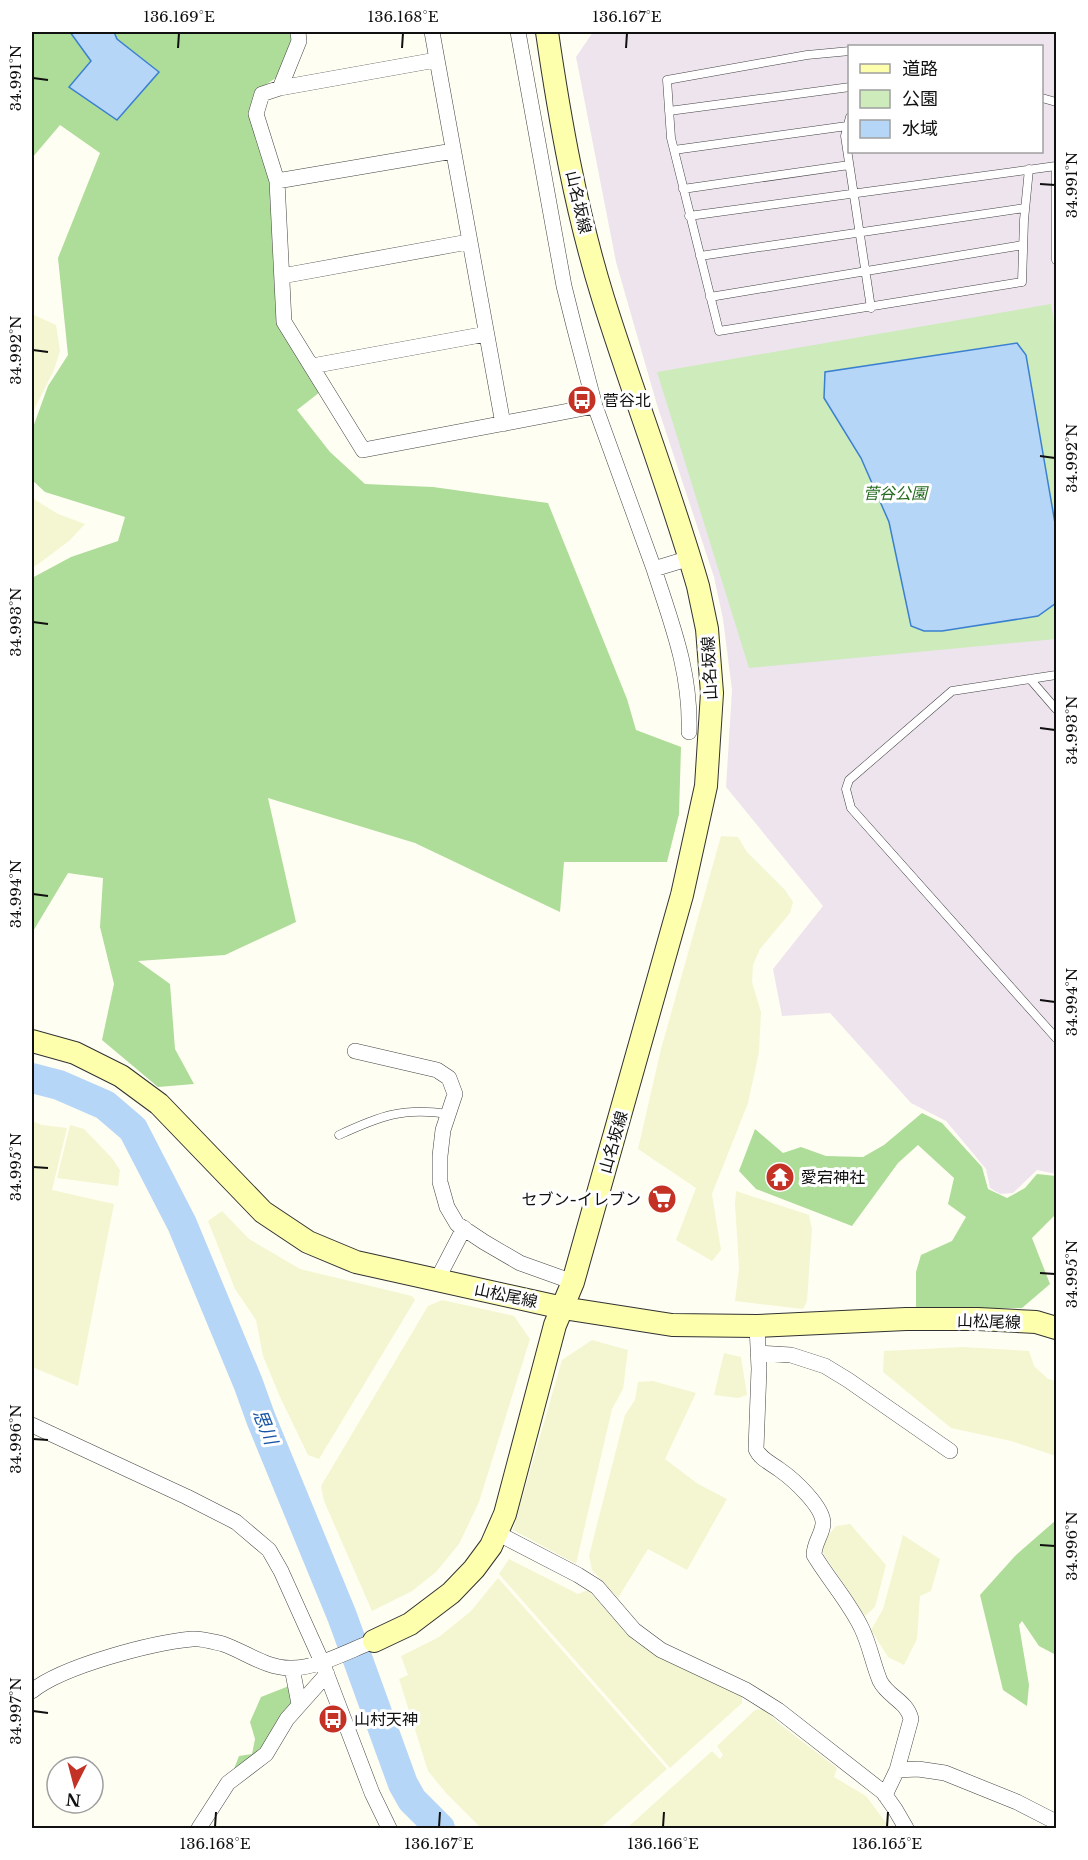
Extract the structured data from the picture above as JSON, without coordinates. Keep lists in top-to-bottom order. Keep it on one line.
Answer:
{"streets":{"main road":["山名坂線","山松尾線"]},"crossings":[["山名坂線","山松尾線"]],"water":["思川"],"parks":["菅谷公園"],"places":{"bus stop":["菅谷北","山村天神"],"temple":["愛宕神社"],"supermarket":["セブン-イレブン"]},"legend":["道路","公園","水域"],"north":"bottom","coordinates":["136.169°E","136.168°E","136.167°E","34.991°N","34.992°N","34.993°N","34.994°N","34.995°N","34.996°N","34.997°N","136.166°E","136.165°E"]}
